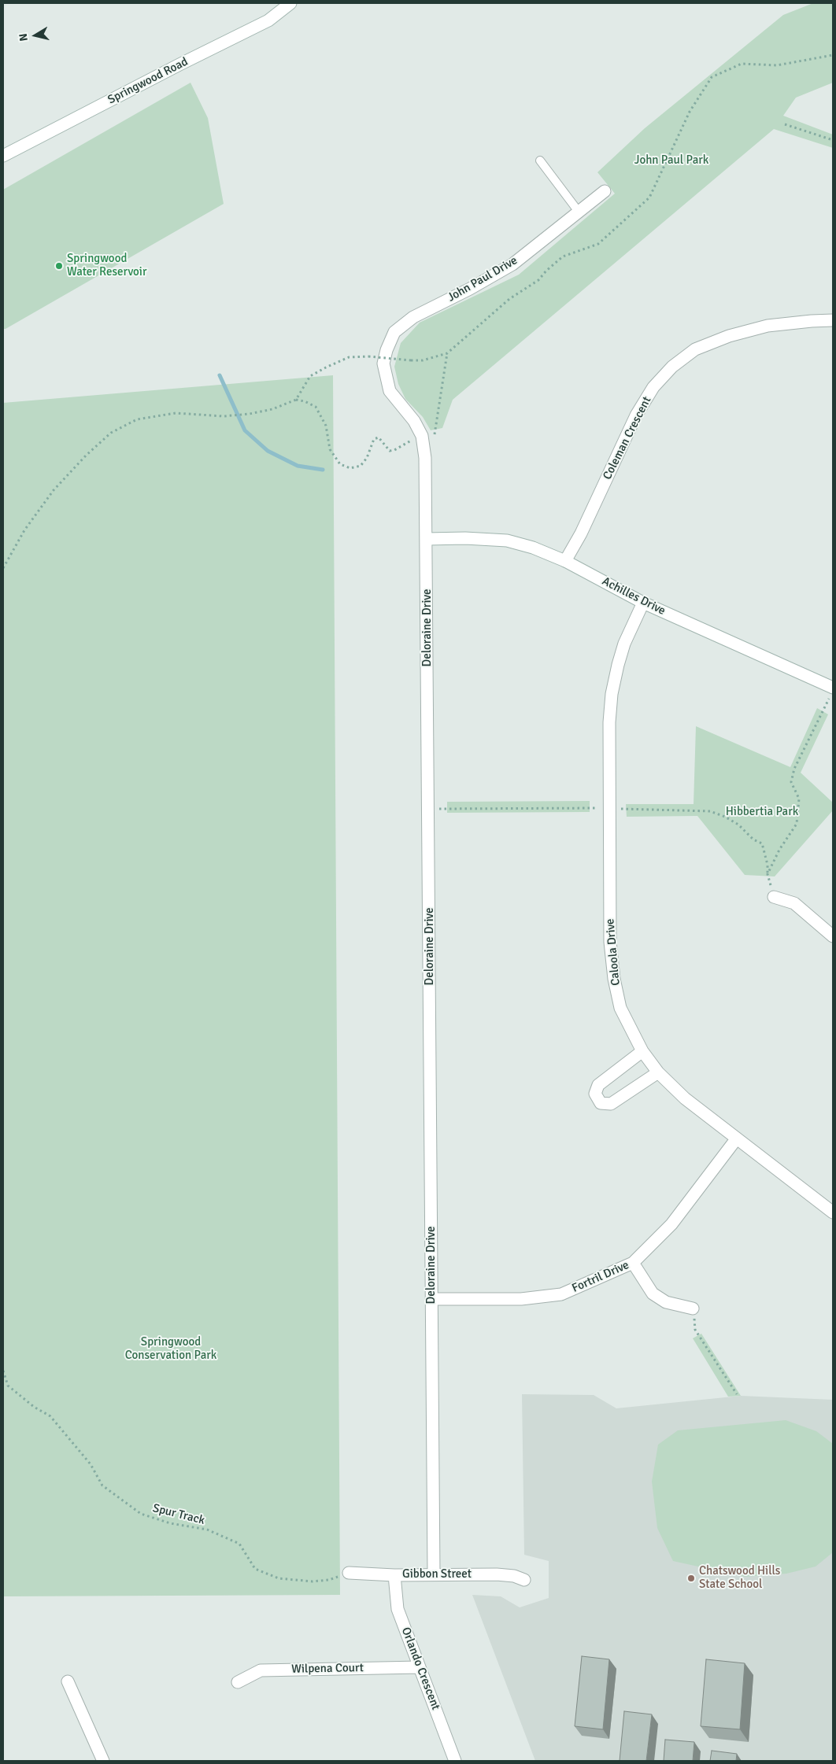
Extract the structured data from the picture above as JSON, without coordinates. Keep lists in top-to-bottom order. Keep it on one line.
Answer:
{"streets":{"street":["Springwood Road","John Paul Drive","Coleman Crescent","Achilles Drive","Deloraine Drive","Caloola Drive","Fortril Drive","Gibbon Street","Wilpena Court","Orlando Crescent"],"path":["Spur Track"]},"crossings":[["John Paul Drive","Deloraine Drive"],["Coleman Crescent","Achilles Drive"],["Achilles Drive","Deloraine Drive"],["Achilles Drive","Caloola Drive"],["Deloraine Drive","Fortril Drive"],["Deloraine Drive","Gibbon Street"],["Caloola Drive","Fortril Drive"],["Spur Track","Gibbon Street"],["Gibbon Street","Orlando Crescent"],["Wilpena Court","Orlando Crescent"]],"parks":["John Paul Park","Hibbertia Park","Springwood Conservation Park"],"places":["Springwood Water Reservoir","Chatswood Hills State School"],"north":"left"}
